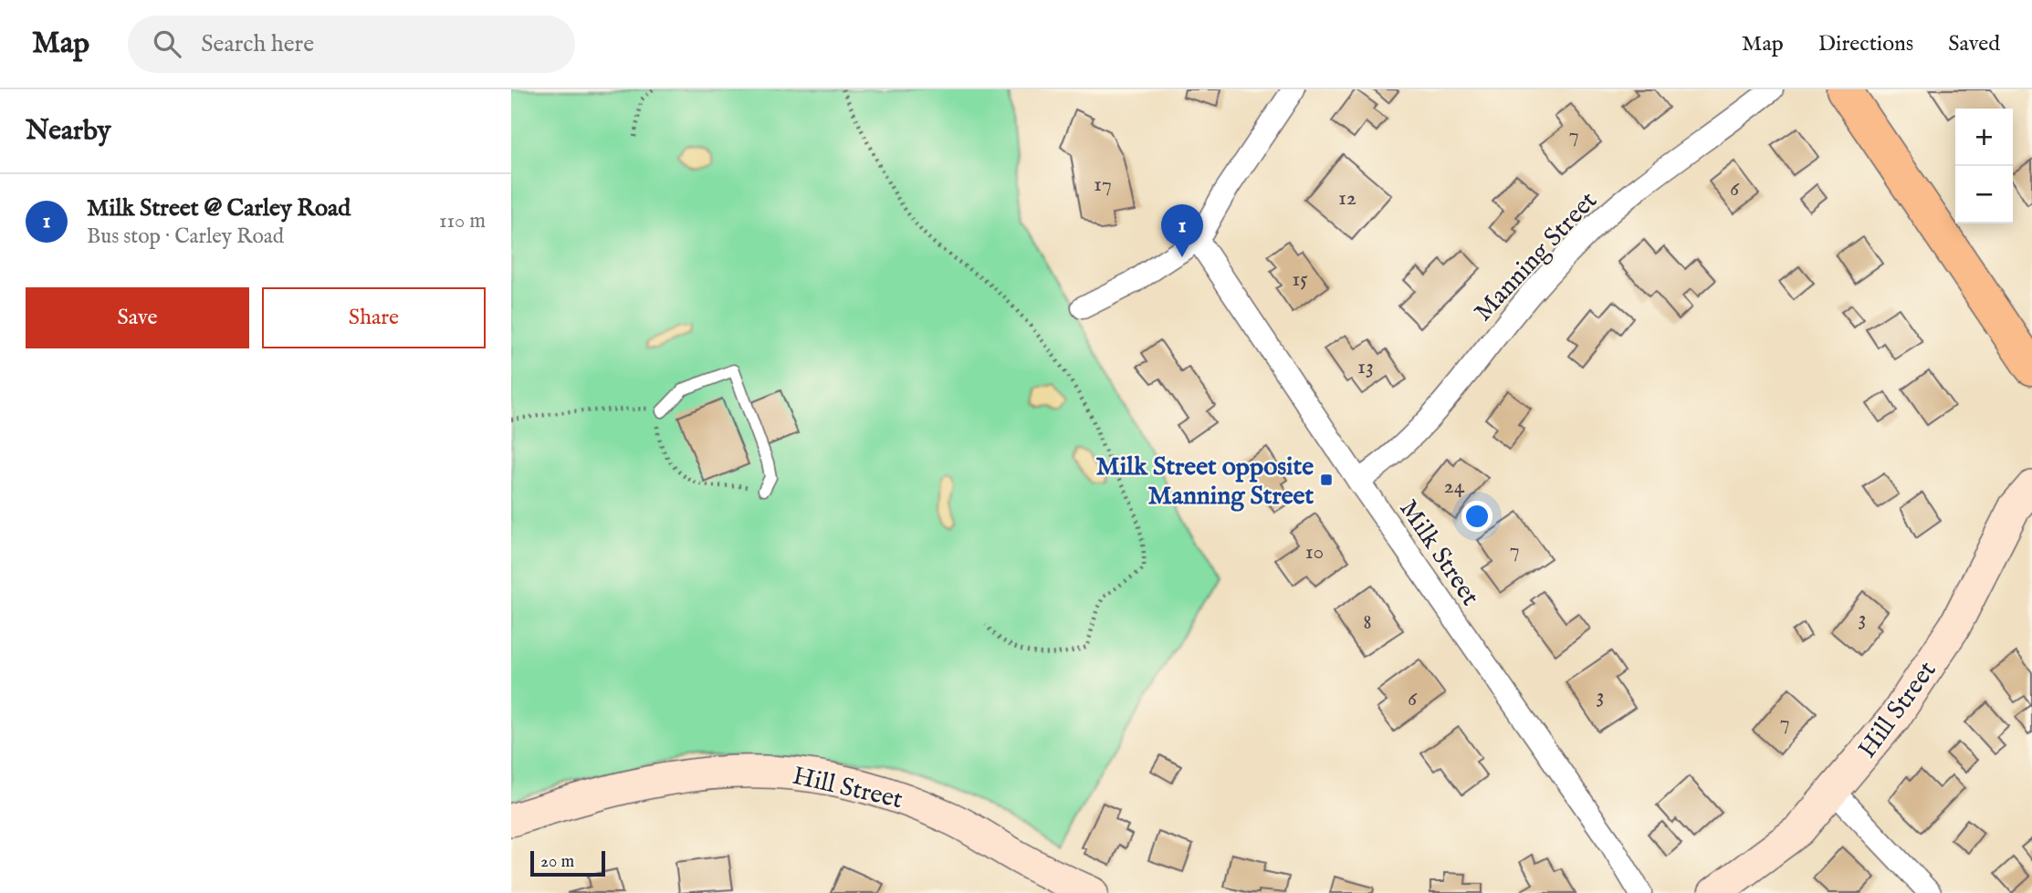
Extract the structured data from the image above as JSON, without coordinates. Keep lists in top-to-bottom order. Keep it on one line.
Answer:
{"streets":{"street":["Manning Street","Milk Street","Hill Street"]},"crossings":[["Manning Street","Milk Street"]],"places":{"transit":["Milk Street opposite Manning Street"]},"house_numbers":["7","17","6","12","15","13","24","7","10","3","8","3","6","7"],"scale_bar":"20 m","page":{"header":"Map","search":"Search here","nav":["Map","Directions","Saved"],"heading":"Nearby","map_buttons":["+","−"],"list":[{"mark":"1","name":"Milk Street @ Carley Road","note":"Bus stop · Carley Road","value":"110 m"}],"pins":"1","buttons":["Save","Share"],"scale":"20 m"}}
